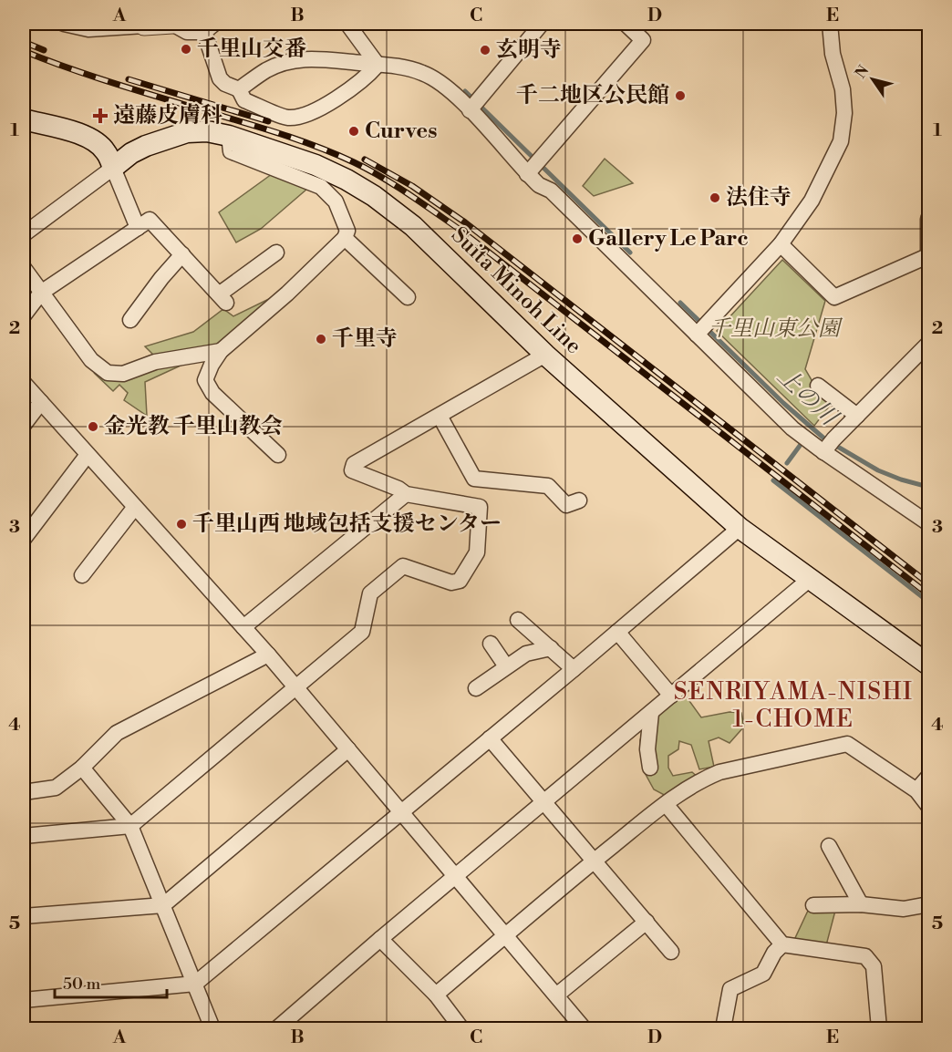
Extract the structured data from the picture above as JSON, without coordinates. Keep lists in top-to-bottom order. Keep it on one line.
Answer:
{"streets":{"main road":["Suita Minoh Line"]},"districts":["SENRIYAMA-NISHI 1-CHOME"],"water":["上の川"],"parks":["千里山東公園"],"places":{"other":["千里山交番","玄明寺","千二地区公民館","Curves","法住寺","Gallery Le Parc","千里寺","金光教 千里山教会","千里山西 地域包括支援センター"],"health":["遠藤皮膚科"]},"scale_bar":"50 m","north":"top left","grid":{"columns":["A","B","C","D","E"],"rows":["1","2","3","4","5"]}}
